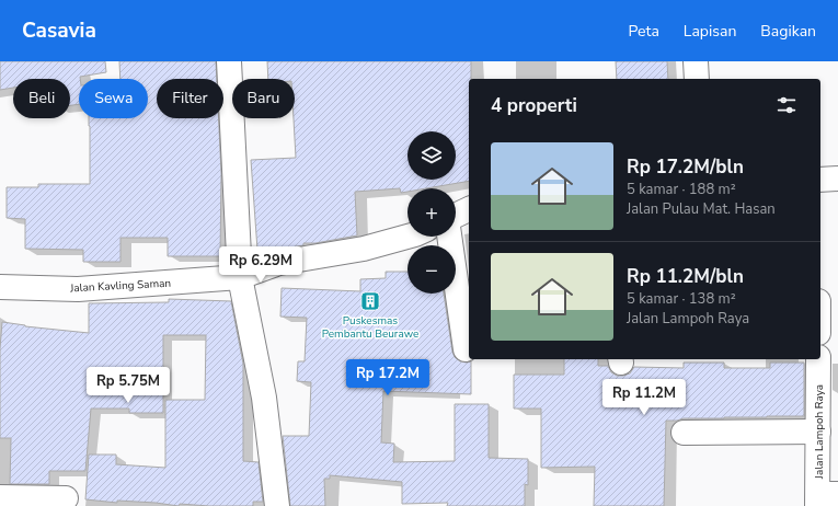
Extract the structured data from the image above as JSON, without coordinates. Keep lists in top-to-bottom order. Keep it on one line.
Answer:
{"streets":{"street":["Jalan Kavling Saman","Jalan Lampoh Raya"]},"places":{"building":["Puskesmas Pembantu Beurawe"]},"page":{"header":"Casavia","nav":["Peta","Lapisan","Bagikan"],"chip":["Beli","Sewa","Filter","Baru"],"heading":"4 properti","map_buttons":["+","−"],"list":[{"name":"Rp 17.2M/bln","note":"5 kamar · 188 m² · Jalan Pulau Mat. Hasan"},{"name":"Rp 11.2M/bln","note":"5 kamar · 138 m² · Jalan Lampoh Raya"}],"price":["Rp 6.29M","Rp 17.2M","Rp 5.75M","Rp 11.2M"]}}
